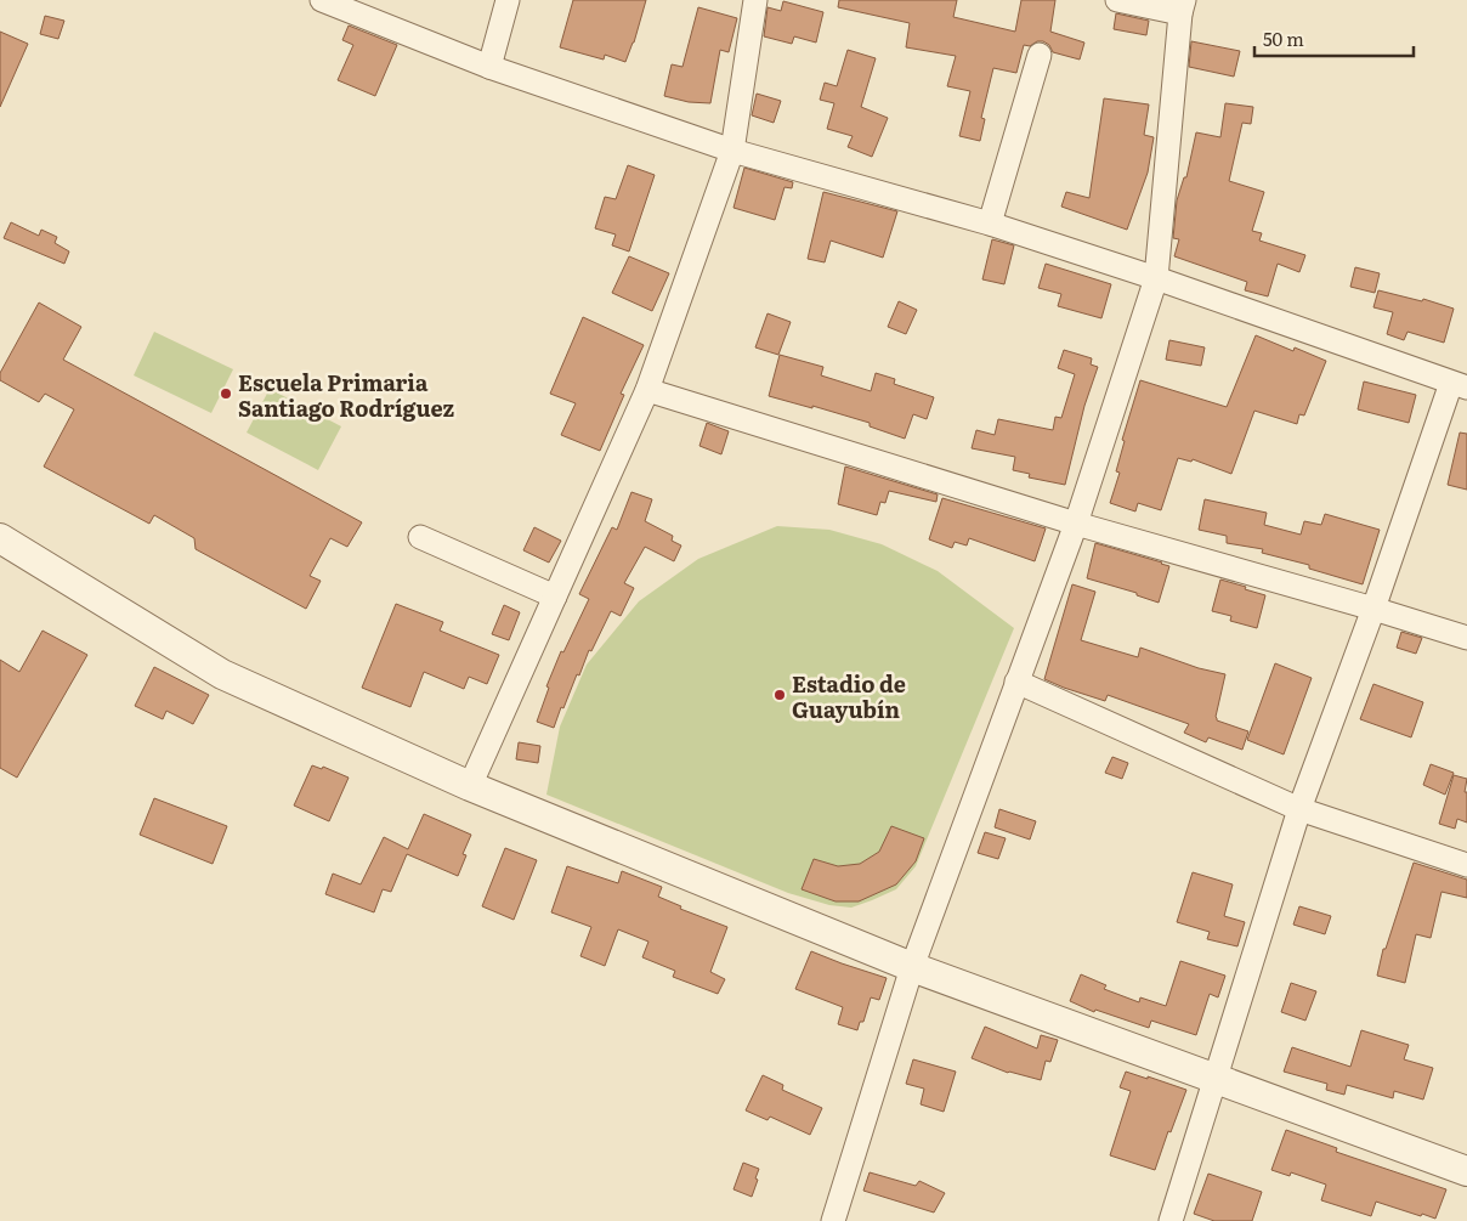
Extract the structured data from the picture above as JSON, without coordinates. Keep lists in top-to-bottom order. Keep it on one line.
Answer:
{"places":["Escuela Primaria Santiago Rodríguez","Estadio de Guayubín"],"scale_bar":"50 m"}
